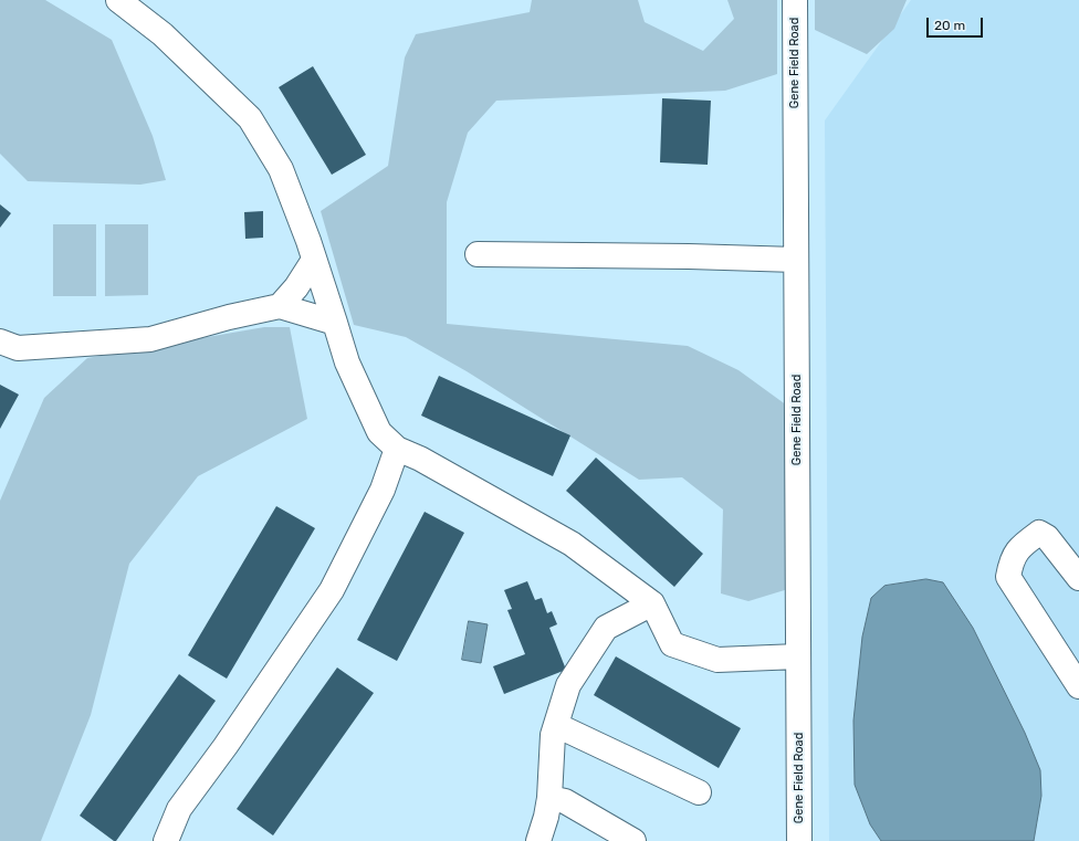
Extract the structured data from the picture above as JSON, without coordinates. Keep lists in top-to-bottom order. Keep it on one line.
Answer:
{"streets":{"street":["Gene Field Road"]},"scale_bar":"20 m"}
